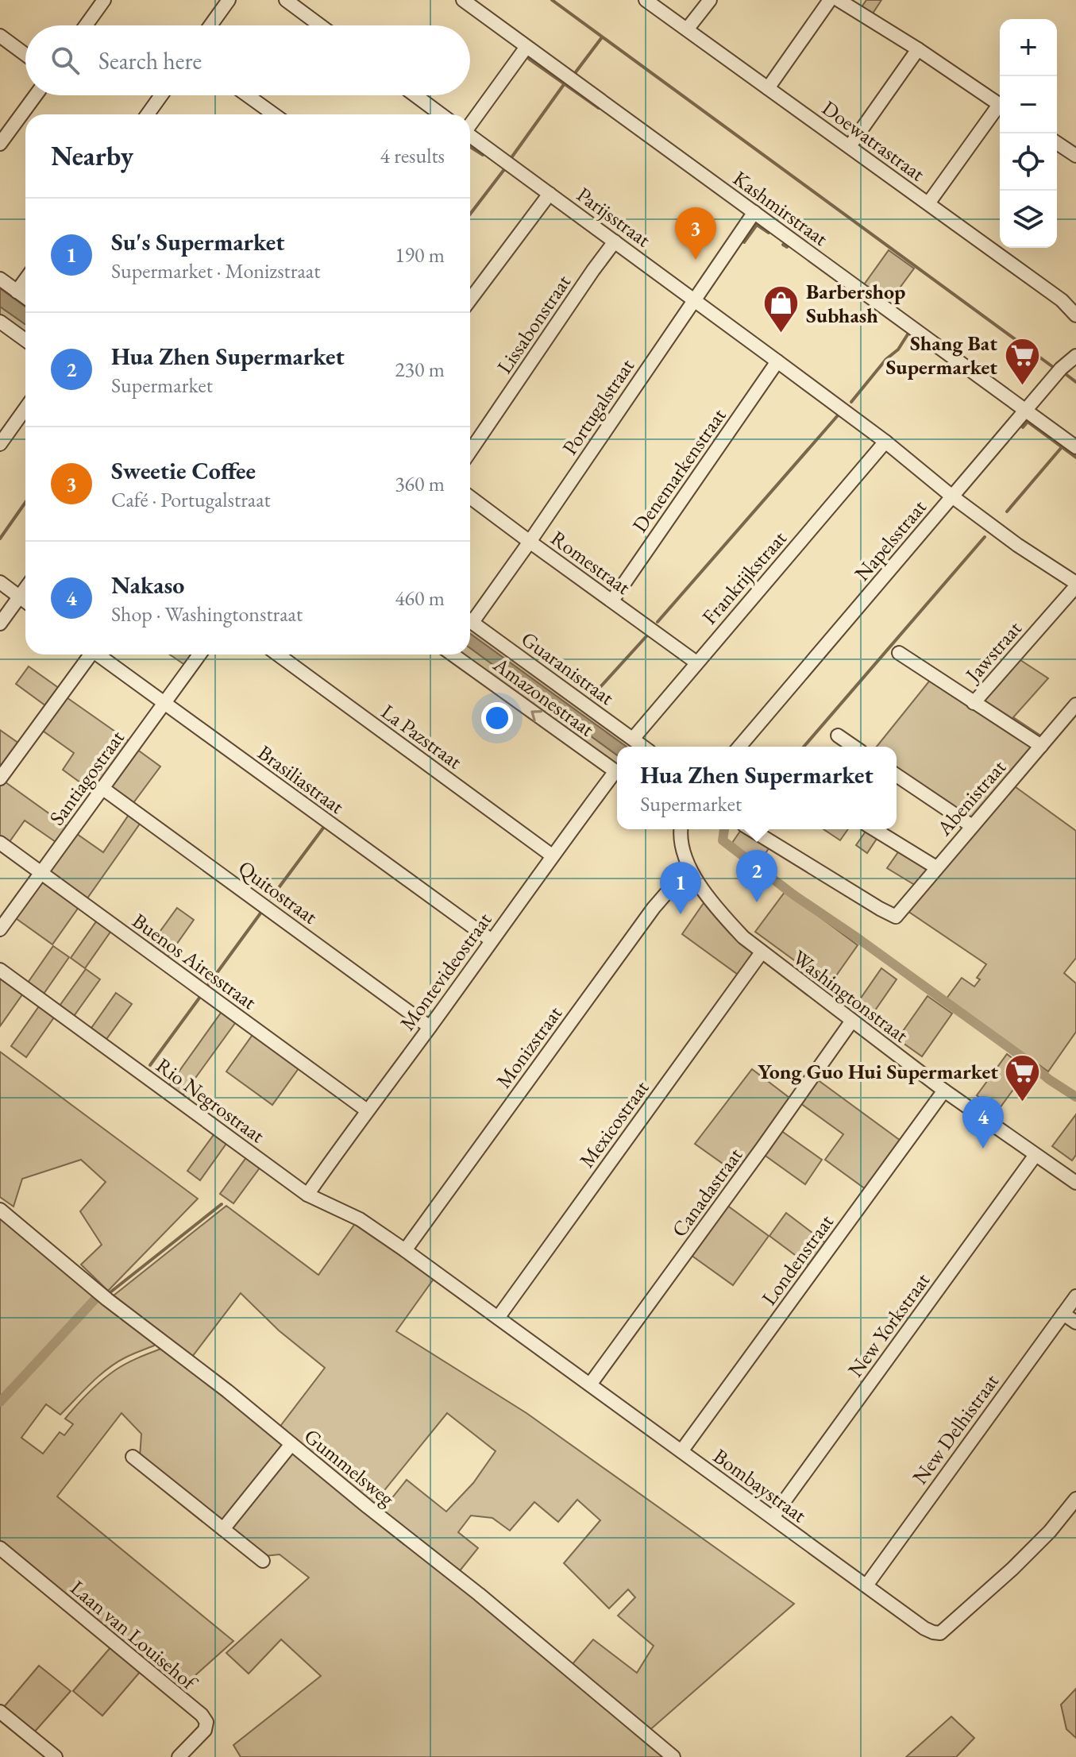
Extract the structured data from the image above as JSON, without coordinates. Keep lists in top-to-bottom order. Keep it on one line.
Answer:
{"streets":{"street":["Doewatrastraat","Kashmirstraat","Parijsstraat","Lissabonstraat","Portugalstraat","Denemarkenstraat","Napelsstraat","Romestraat","Frankrijkstraat","Jawstraat","Guaranistraat","Amazonestraat","La Pazstraat","Santiagostraat","Brasiliastraat","Abenistraat","Quitostraat","Buenos Airesstraat","Montevideostraat","Washingtonstraat","Monizstraat","Rio Negrostraat","Mexicostraat","Canadastraat","Londenstraat","New Yorkstraat","New Delhistraat","Gummelsweg","Bombaystraat","Laan van Louisehof"]},"crossings":[["Kashmirstraat","Portugalstraat"],["Kashmirstraat","Napelsstraat"],["Parijsstraat","Lissabonstraat"],["Parijsstraat","Portugalstraat"],["Parijsstraat","Denemarkenstraat"],["Parijsstraat","Napelsstraat"],["Parijsstraat","Frankrijkstraat"],["Parijsstraat","Jawstraat"],["Portugalstraat","Romestraat"],["Denemarkenstraat","Romestraat"],["Romestraat","Frankrijkstraat"],["Frankrijkstraat","Guaranistraat"],["La Pazstraat","Montevideostraat"],["Santiagostraat","Brasiliastraat"],["Santiagostraat","Quitostraat"],["Santiagostraat","Buenos Airesstraat"],["Brasiliastraat","Montevideostraat"],["Quitostraat","Montevideostraat"],["Buenos Airesstraat","Montevideostraat"],["Montevideostraat","Rio Negrostraat"],["Washingtonstraat","Monizstraat"],["Washingtonstraat","Mexicostraat"],["Washingtonstraat","Canadastraat"],["Washingtonstraat","Londenstraat"],["Washingtonstraat","New Yorkstraat"],["Monizstraat","Rio Negrostraat"],["Monizstraat","Bombaystraat"],["Rio Negrostraat","Bombaystraat"],["Mexicostraat","Bombaystraat"],["Canadastraat","Bombaystraat"],["Londenstraat","Bombaystraat"],["New Yorkstraat","Bombaystraat"],["New Delhistraat","Bombaystraat"]],"one_way":["Amazonestraat"],"places":{"shop":["Barbershop Subhash"],"supermarket":["Shang Bat Supermarket","Yong Guo Hui Supermarket"]},"page":{"map_buttons":["+","−"],"search":"Search here","heading":["Nearby","4 results"],"list":[{"mark":"1","name":"Su's Supermarket","note":"Supermarket · Monizstraat","value":"190 m"},{"mark":"2","name":"Hua Zhen Supermarket","note":"Supermarket","value":"230 m"},{"mark":"3","name":"Sweetie Coffee","note":"Café · Portugalstraat","value":"360 m"},{"mark":"4","name":"Nakaso","note":"Shop · Washingtonstraat","value":"460 m"}],"pins":["3","2","1","4"],"popup":["Hua Zhen Supermarket","Supermarket"]}}
